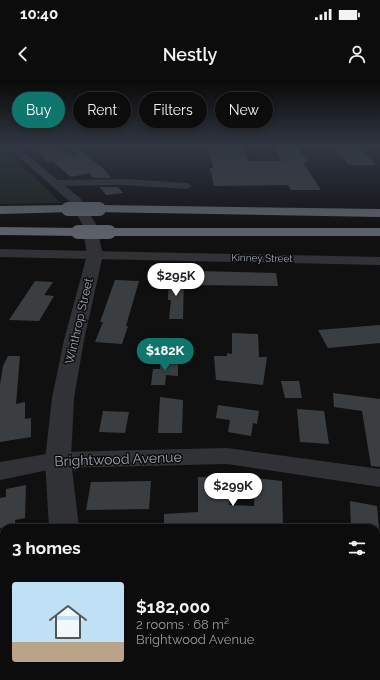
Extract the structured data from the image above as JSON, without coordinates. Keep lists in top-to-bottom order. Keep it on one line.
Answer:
{"streets":{"street":["Kinney Street","Winthrop Street","Brightwood Avenue"]},"crossings":[["Kinney Street","Winthrop Street"],["Winthrop Street","Brightwood Avenue"]],"page":{"status":"10:40","header":"Nestly","chip":["Buy","Rent","Filters","New"],"price":["$295K","$182K","$299K"],"heading":"3 homes","list":[{"name":"$182,000","note":"2 rooms · 68 m² · Brightwood Avenue"}]}}
